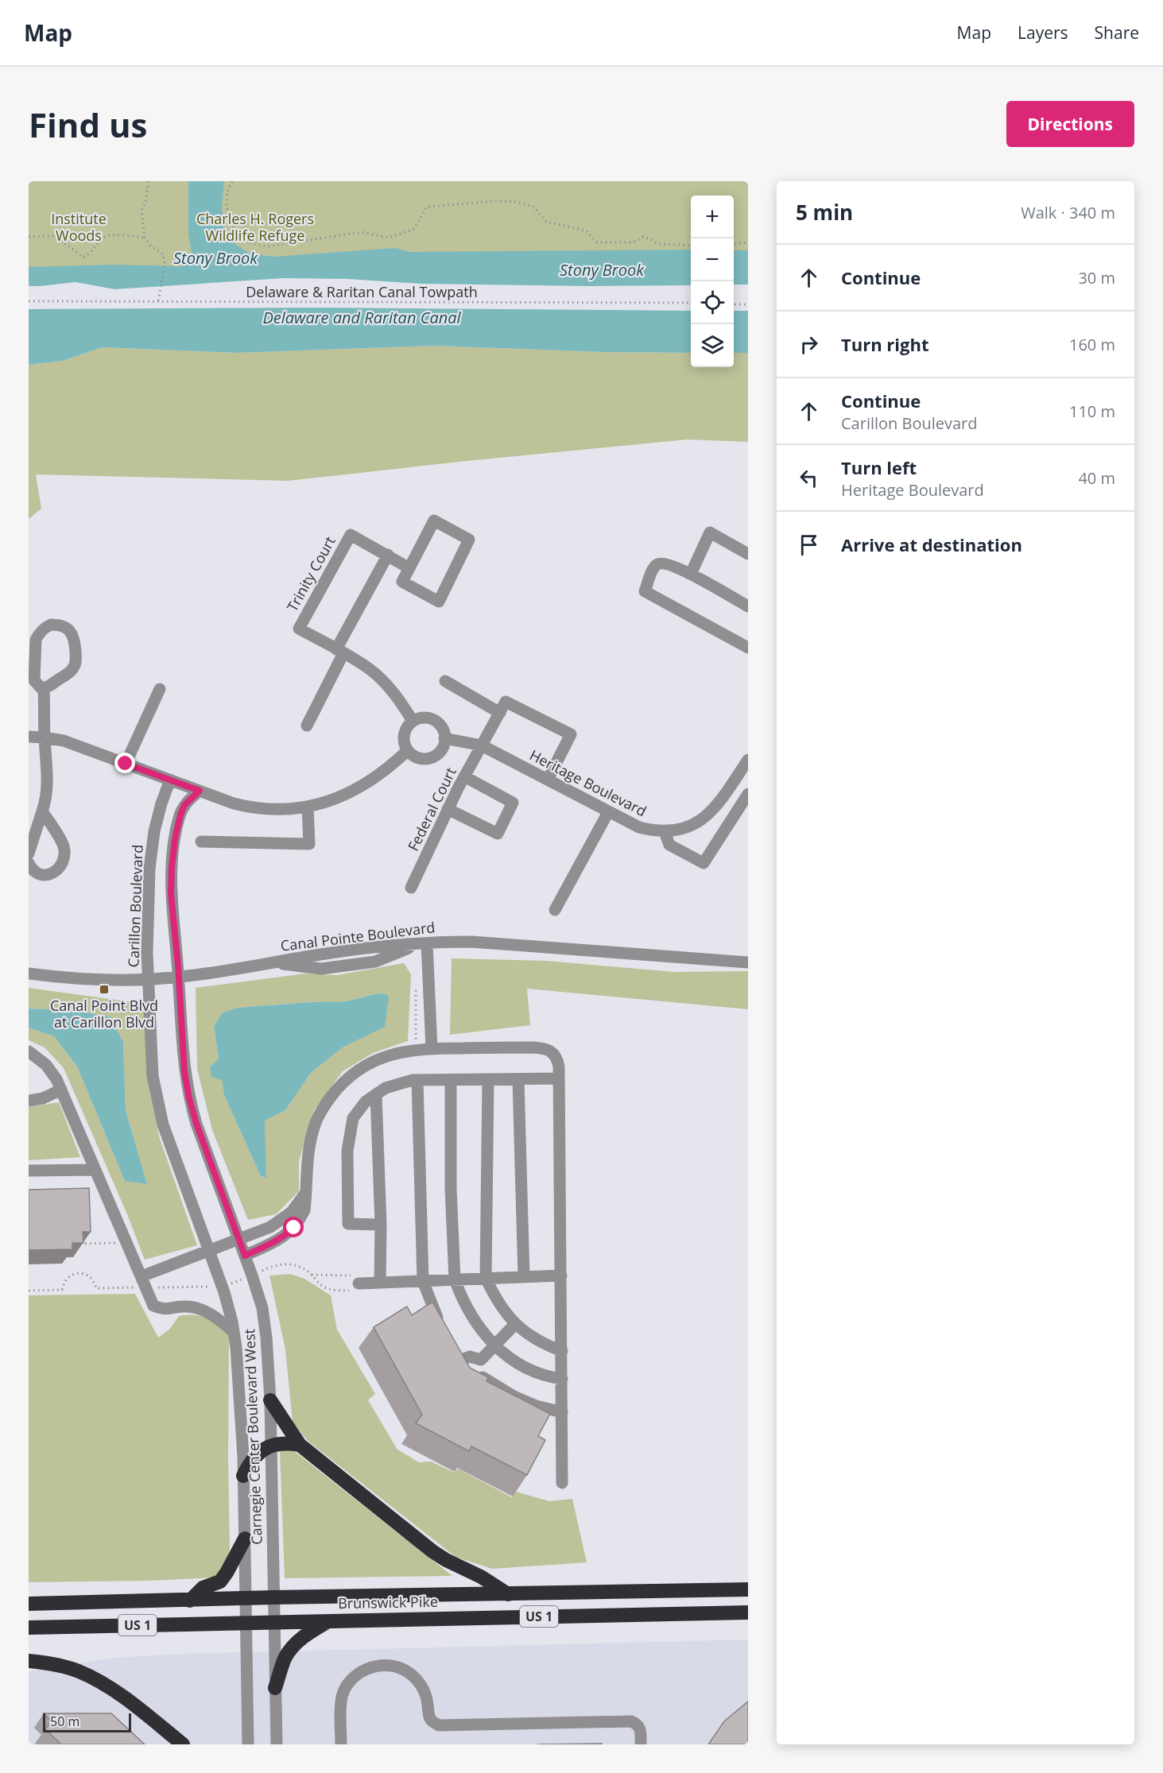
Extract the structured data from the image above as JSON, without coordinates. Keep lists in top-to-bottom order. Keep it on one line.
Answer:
{"streets":{"highway":["Brunswick Pike","US 1"],"street":["Trinity Court","Heritage Boulevard","Federal Court","Carillon Boulevard","Canal Pointe Boulevard","Carnegie Center Boulevard West"],"path":["Delaware & Raritan Canal Towpath"]},"crossings":[["Trinity Court","Heritage Boulevard"],["Heritage Boulevard","Federal Court"],["Carillon Boulevard","Canal Pointe Boulevard"],["Carillon Boulevard","Carnegie Center Boulevard West"],["Canal Pointe Boulevard","Carnegie Center Boulevard West"],["Carnegie Center Boulevard West","Brunswick Pike"]],"water":["Stony Brook","Delaware and Raritan Canal"],"parks":["Institute Woods","Charles H. Rogers Wildlife Refuge"],"places":{"transit":["Canal Point Blvd at Carillon Blvd"]},"scale_bar":"50 m","page":{"header":"Map","nav":["Map","Layers","Share"],"buttons":"Directions","title":"Find us","heading":["5 min","Walk · 340 m"],"map_buttons":["+","−"],"list":[["Continue","30 m"],["Turn right","160 m"],["Continue","Carillon Boulevard","110 m"],["Turn left","Heritage Boulevard","40 m"],"Arrive at destination"],"scale":"50 m"}}
